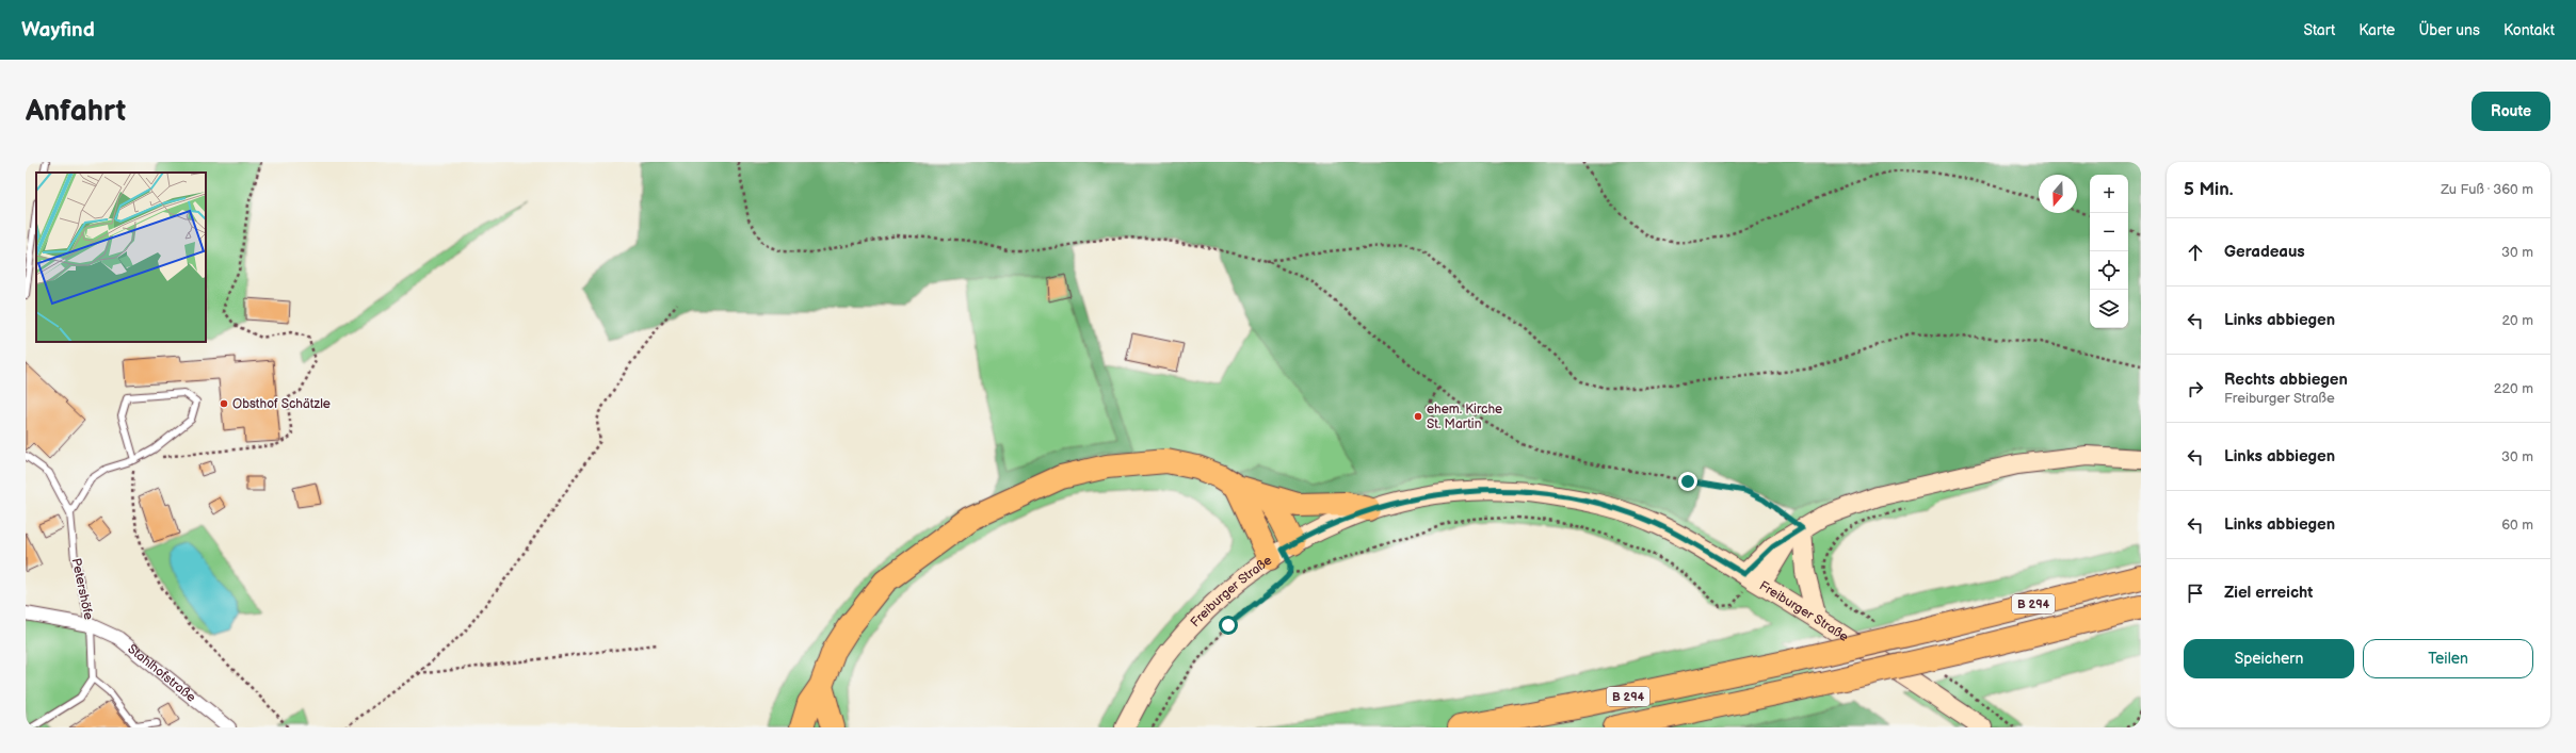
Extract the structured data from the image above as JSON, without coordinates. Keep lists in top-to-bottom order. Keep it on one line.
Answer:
{"streets":{"highway":["B 294"],"main road":["Freiburger Straße"],"street":["Petershöfe","Stahlhofstraße"]},"crossings":[["Petershöfe","Stahlhofstraße"]],"places":["Obsthof Schätzle","ehem. Kirche St. Martin"],"north":"bottom","page":{"header":"Wayfind","nav":["Start","Karte","Über uns","Kontakt"],"buttons":["Route",["Speichern","Teilen"]],"title":"Anfahrt","heading":["5 Min.","Zu Fuß · 360 m"],"map_buttons":["+","−"],"list":[["Geradeaus","30 m"],["Links abbiegen","20 m"],["Rechts abbiegen","Freiburger Straße","220 m"],["Links abbiegen","30 m"],["Links abbiegen","60 m"],"Ziel erreicht"]}}
